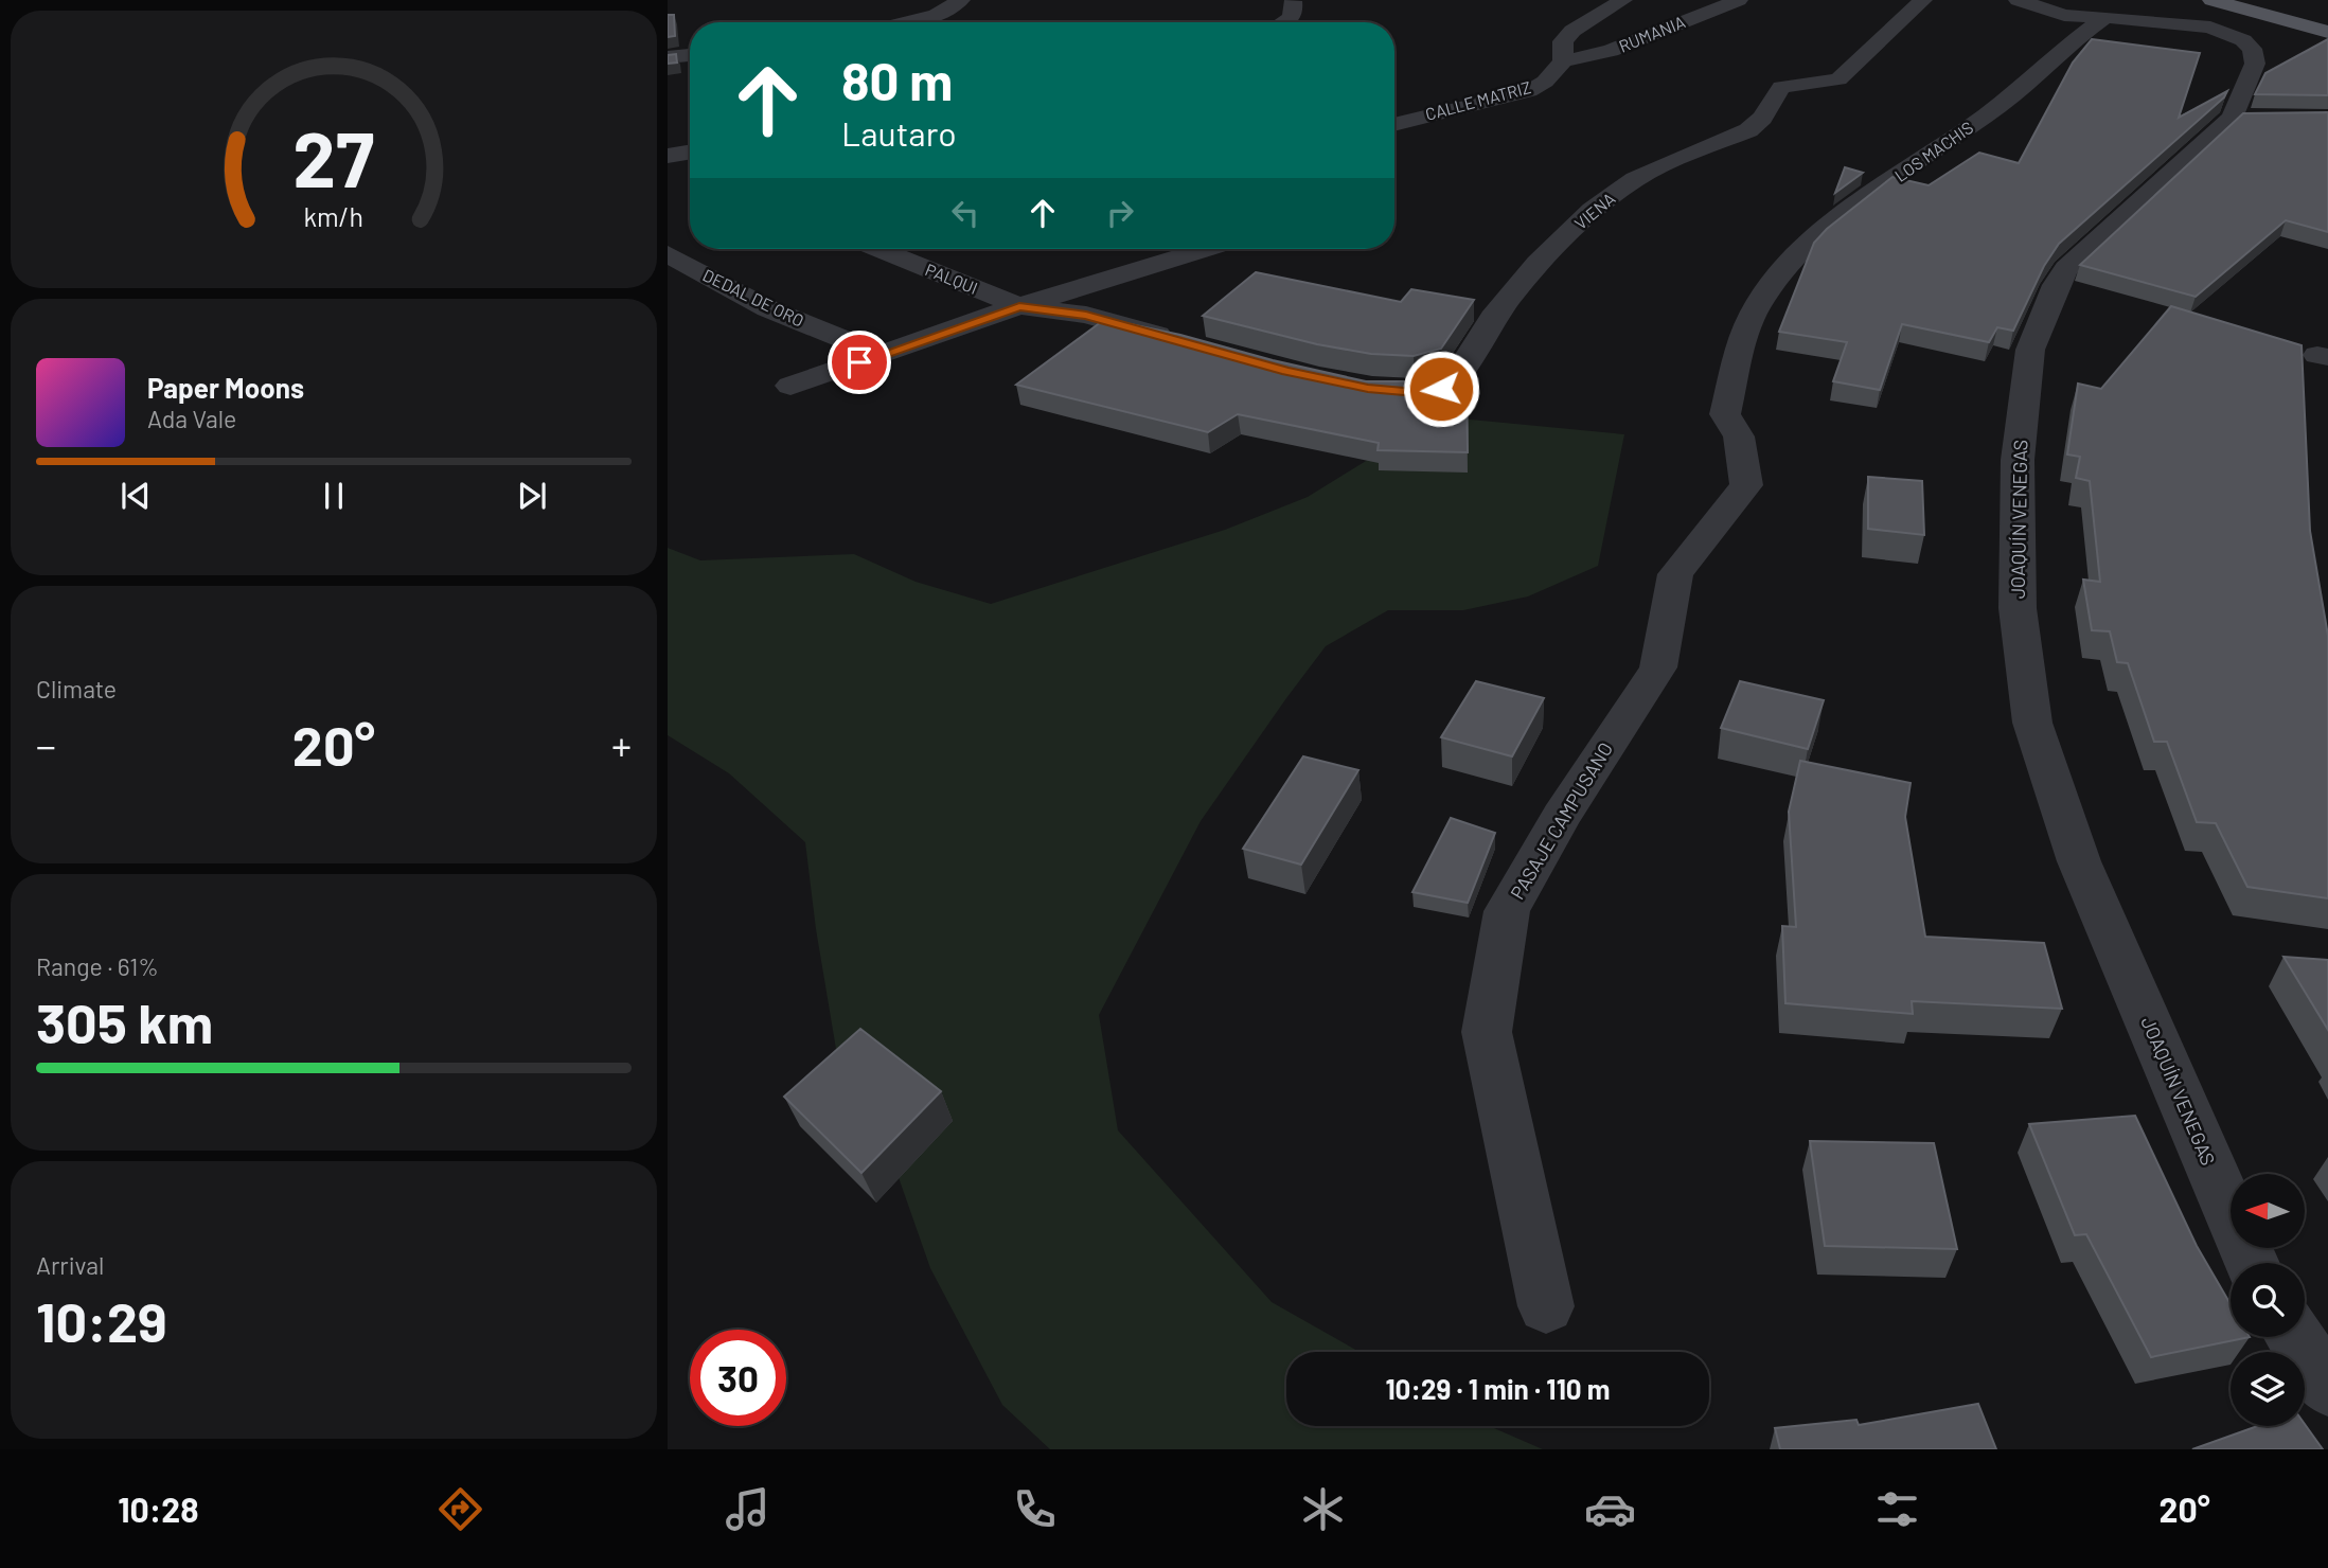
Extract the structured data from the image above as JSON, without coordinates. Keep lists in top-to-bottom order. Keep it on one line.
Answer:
{"streets":{"street":["RUMANIA","CALLE MATRIZ","LOS MACHIS","VIENA","PALQUI","DEDAL DE ORO","JOAQUÍN VENEGAS","PASAJE CAMPUSANO"]},"crossings":[["RUMANIA","CALLE MATRIZ"],["LOS MACHIS","JOAQUÍN VENEGAS"],["LOS MACHIS","PASAJE CAMPUSANO"]],"north":"left","page":{"turn":["80 m","Lautaro"],"song":["Paper Moons","Ada Vale"],"tile":["Climate",["Range · 61%","305 km"],["Arrival","10:29"]],"heat":["−","20°","+"],"limit":"30","trip":"10:29 · 1 min · 110 m","tabs":["10:28","20°"],"gauge":["27","km/h"]}}
